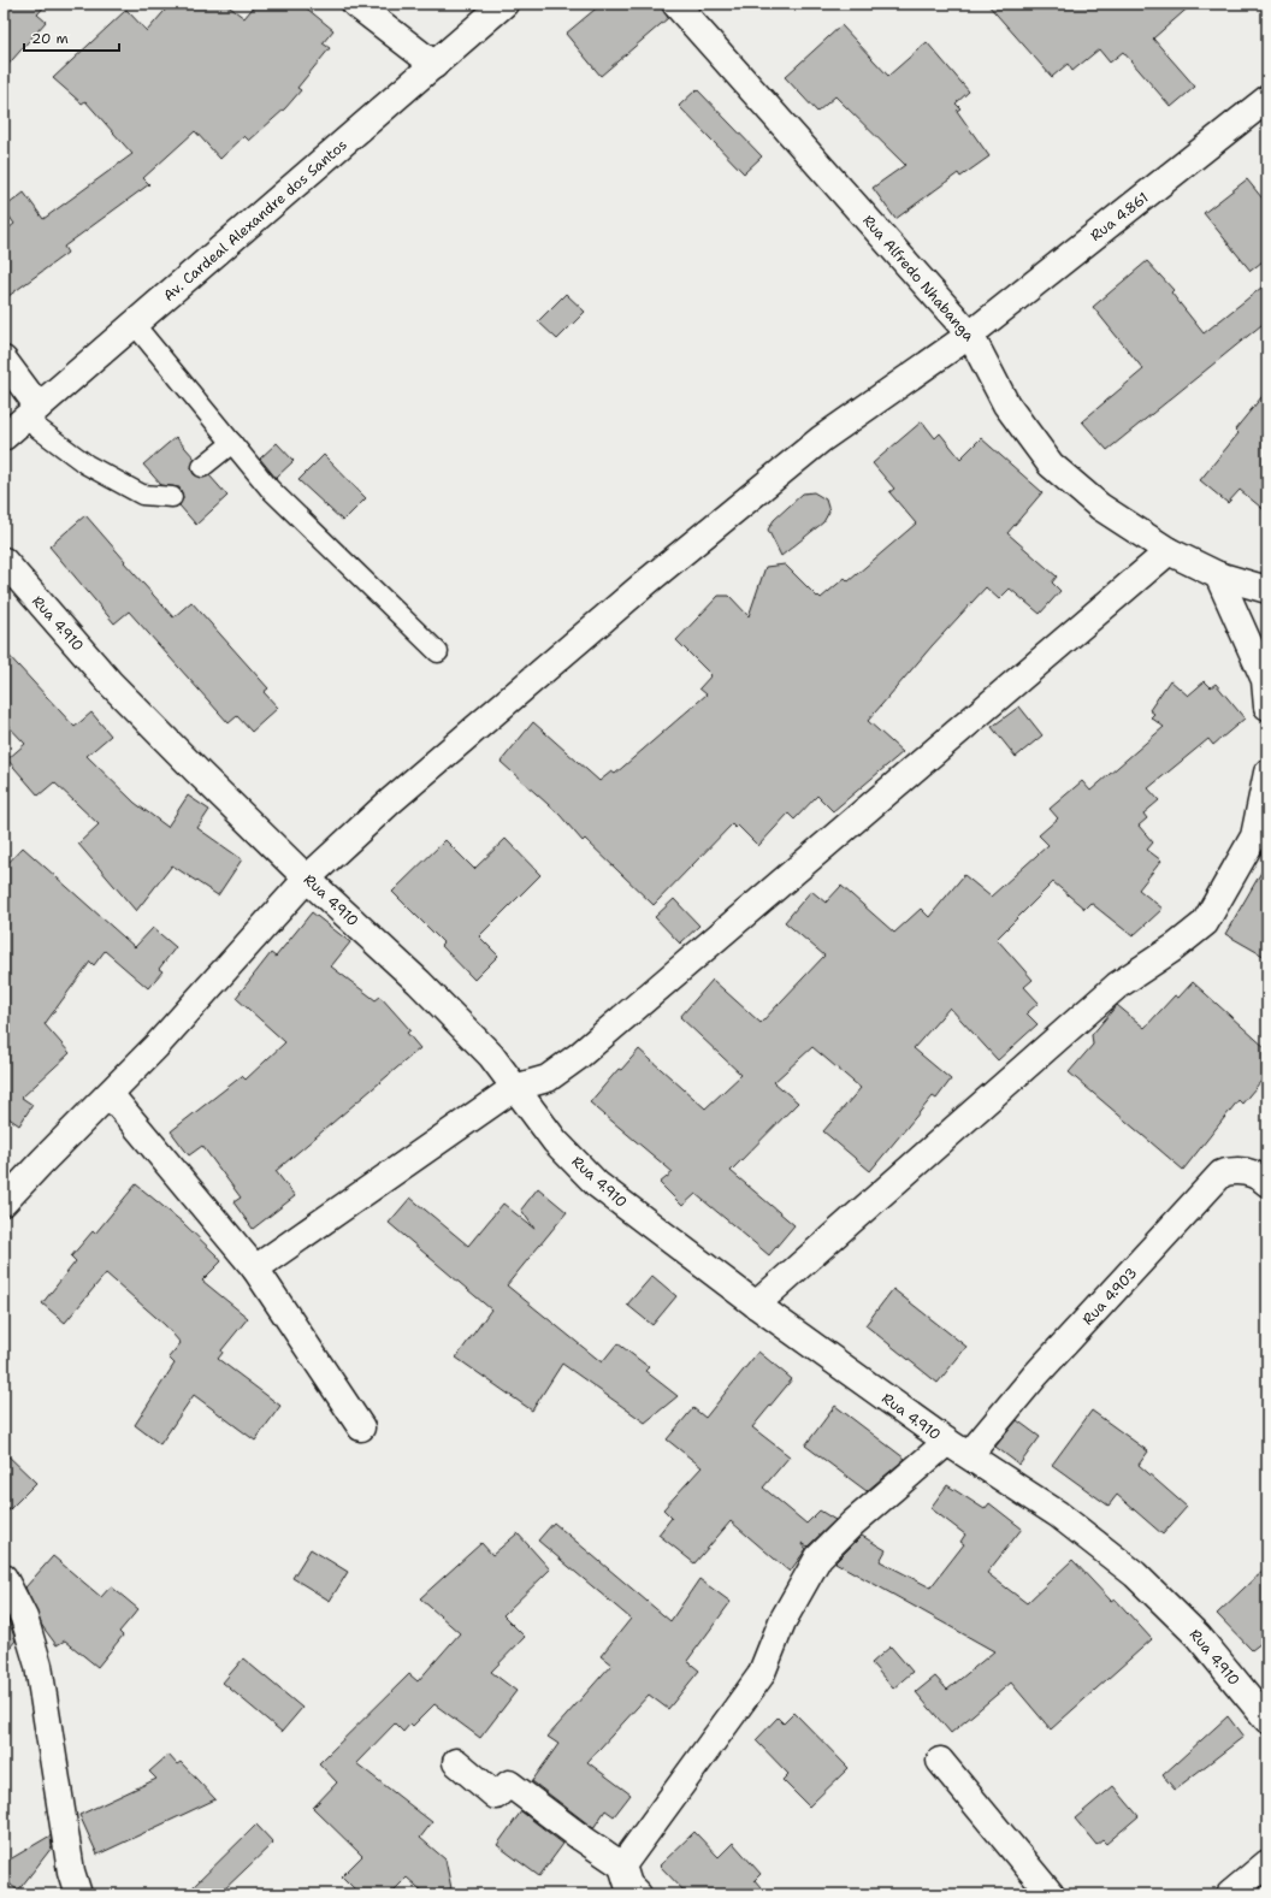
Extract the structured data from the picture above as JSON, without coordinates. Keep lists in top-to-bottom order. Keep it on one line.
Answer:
{"streets":{"street":["Rua 4.861","Av. Cardeal Alexandre dos Santos","Rua Alfredo Nhabanga","Rua 4.910","Rua 4.903"]},"crossings":[["Rua 4.861","Rua Alfredo Nhabanga"],["Rua 4.861","Rua 4.910"],["Rua 4.910","Rua 4.903"]],"scale_bar":"20 m"}
